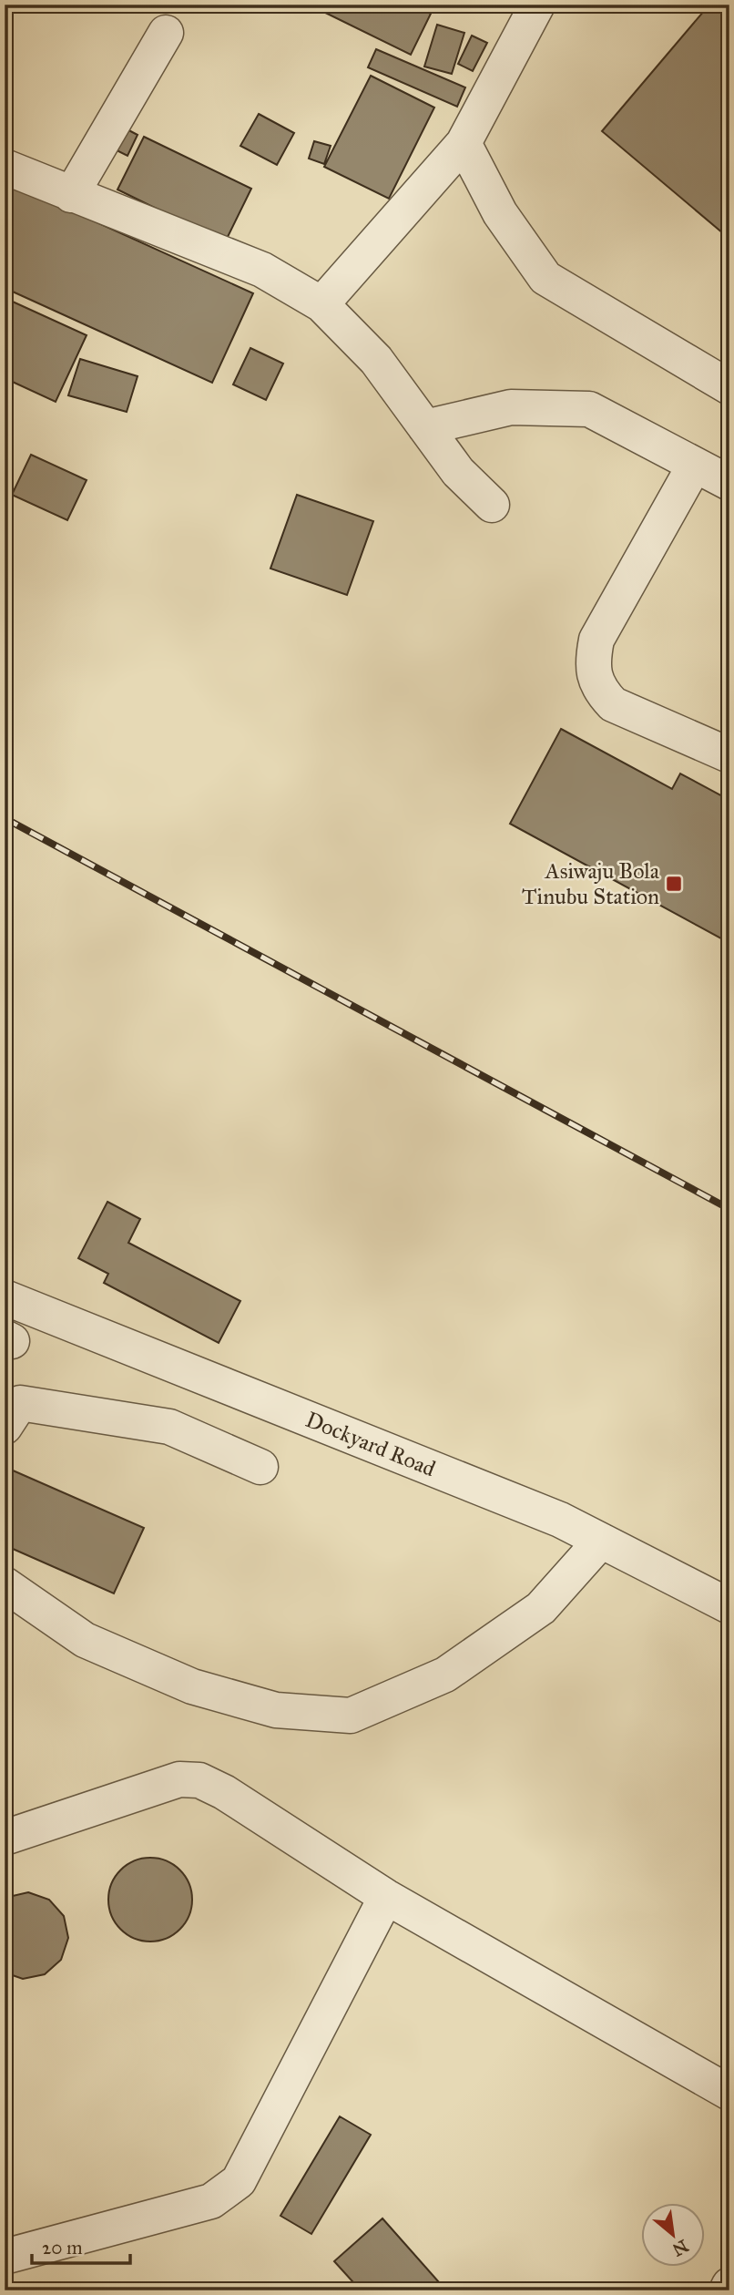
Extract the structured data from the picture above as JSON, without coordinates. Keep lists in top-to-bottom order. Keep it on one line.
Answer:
{"streets":{"street":["Dockyard Road"]},"places":{"transit":["Asiwaju Bola Tinubu Station"]},"scale_bar":"20 m","north":"bottom right"}
